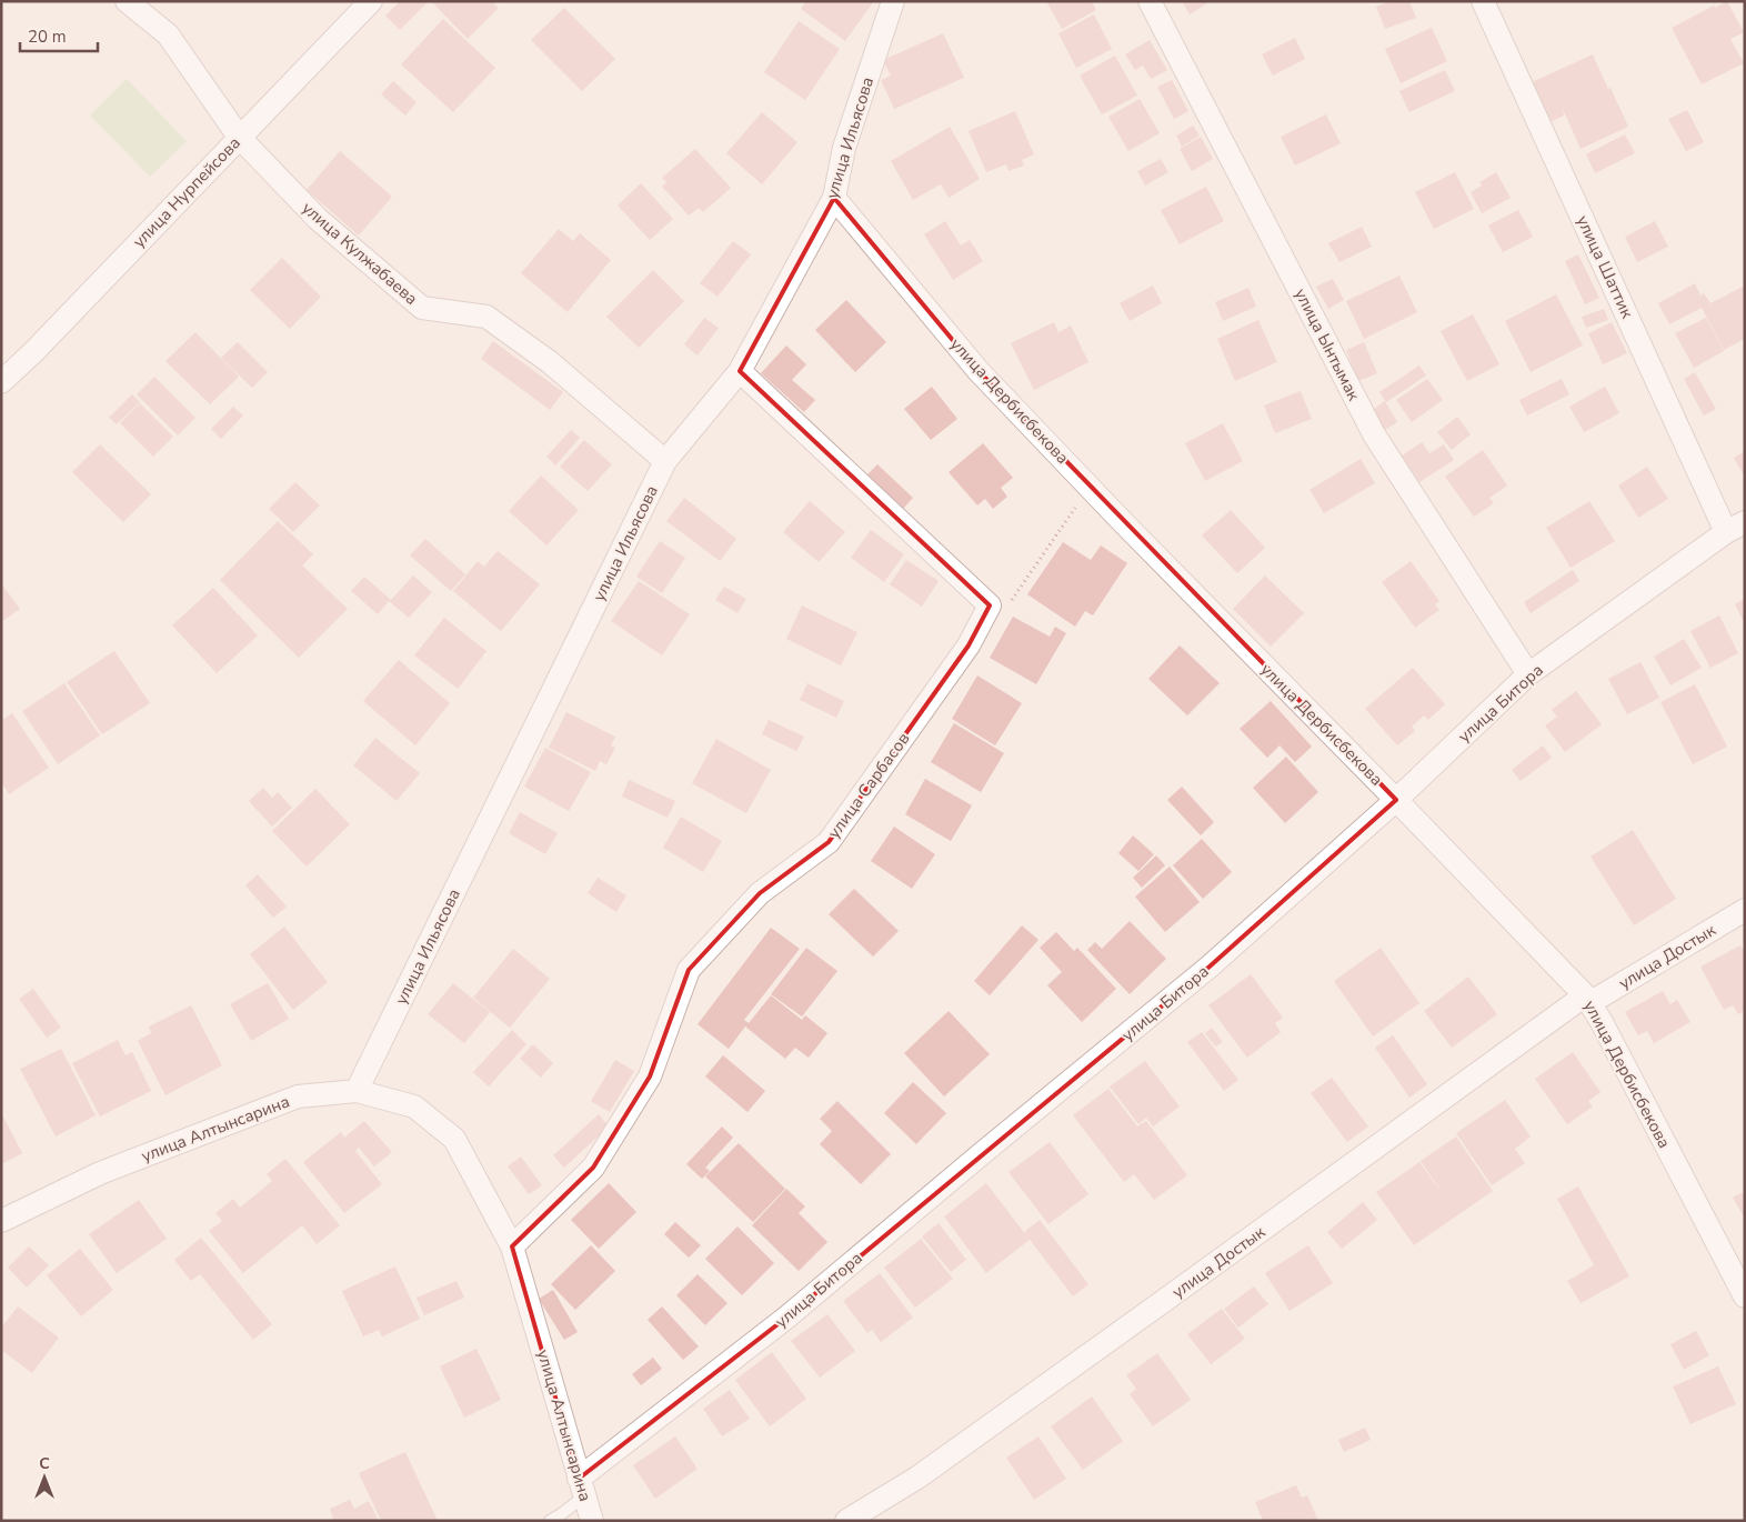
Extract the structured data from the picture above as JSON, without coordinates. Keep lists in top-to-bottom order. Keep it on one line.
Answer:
{"streets":{"street":["улица Ильясова","улица Нурпейсова","улица Кулжабаева","улица Шаттик","улица Ынтымак","улица Дербисбекова","улица Битора","улица Сарбасов","улица Достык","улица Алтынсарина"]},"crossings":[["улица Ильясова","улица Кулжабаева"],["улица Ильясова","улица Дербисбекова"],["улица Ильясова","улица Алтынсарина"],["улица Нурпейсова","улица Кулжабаева"],["улица Шаттик","улица Битора"],["улица Ынтымак","улица Битора"],["улица Дербисбекова","улица Битора"],["улица Дербисбекова","улица Достык"],["улица Битора","улица Алтынсарина"],["улица Сарбасов","улица Алтынсарина"]],"scale_bar":"20 m","north":"top"}
